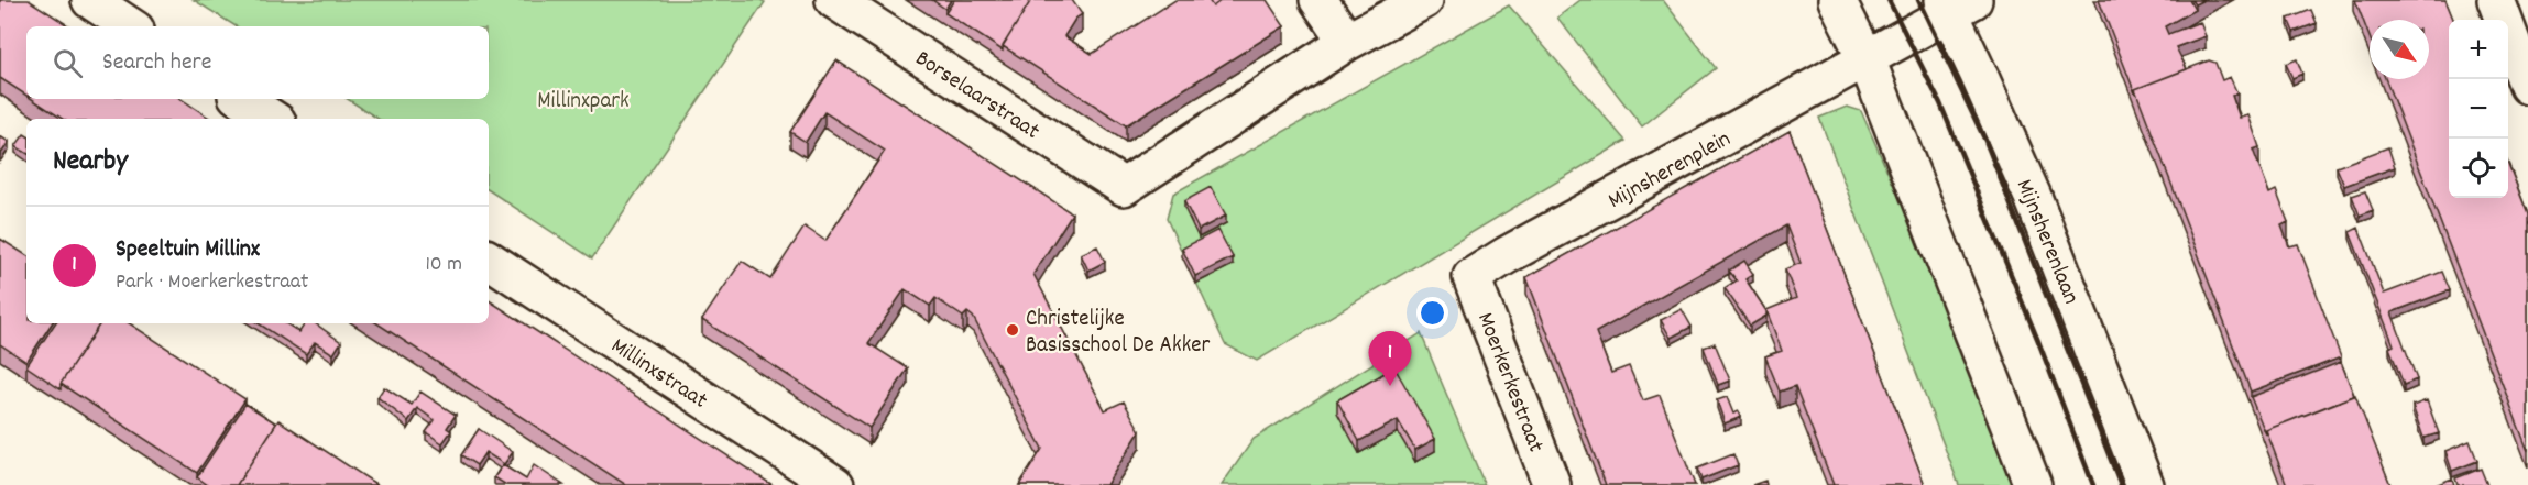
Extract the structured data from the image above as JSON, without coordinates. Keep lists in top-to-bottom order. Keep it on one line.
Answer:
{"streets":{"street":["Borselaarstraat","Mijnsherenplein","Mijnsherenlaan","Millinxstraat","Moerkerkestraat"]},"crossings":[["Mijnsherenplein","Mijnsherenlaan"],["Mijnsherenplein","Moerkerkestraat"]],"parks":["Millinxpark"],"places":["Christelijke Basisschool De Akker"],"north":"bottom right","page":{"map_buttons":["+","−"],"search":"Search here","heading":"Nearby","list":[{"mark":"1","name":"Speeltuin Millinx","note":"Park · Moerkerkestraat","value":"10 m"}],"pins":"1"}}
